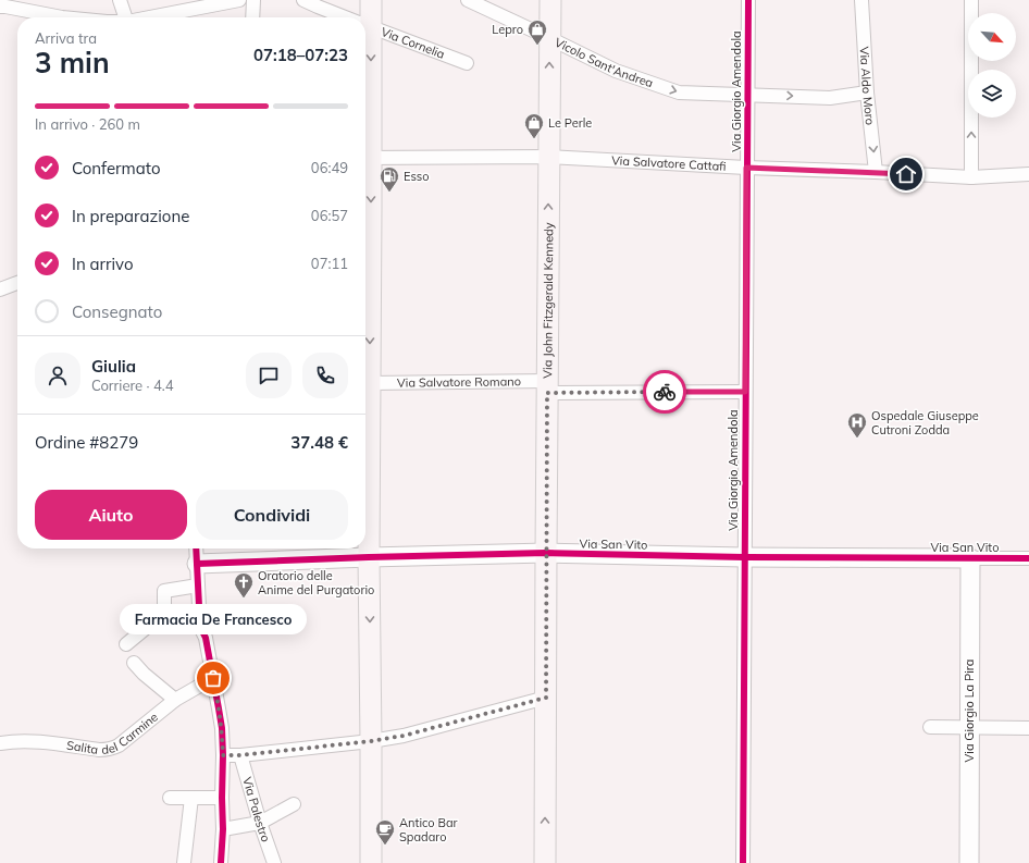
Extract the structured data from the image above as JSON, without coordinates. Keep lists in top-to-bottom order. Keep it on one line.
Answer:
{"streets":{"main road":["Via John Fitzgerald Kennedy"],"street":["Via Cornelia","Vicolo Sant'Andrea","Via Aldo Moro","Via Giorgio Amendola","Via Salvatore Cattafi","Via Salvatore Romano","Via San Vito","Via Giorgio La Pira","Salita del Carmine","Via Palestro"]},"crossings":[["Vicolo Sant'Andrea","Via Aldo Moro"],["Vicolo Sant'Andrea","Via Giorgio Amendola"],["Vicolo Sant'Andrea","Via John Fitzgerald Kennedy"],["Via Aldo Moro","Via Salvatore Cattafi"],["Via Giorgio Amendola","Via Salvatore Cattafi"],["Via Giorgio Amendola","Via Salvatore Romano"],["Via Giorgio Amendola","Via San Vito"],["Via Salvatore Cattafi","Via John Fitzgerald Kennedy"],["Via John Fitzgerald Kennedy","Via Salvatore Romano"],["Via John Fitzgerald Kennedy","Via San Vito"],["Via San Vito","Via Giorgio La Pira"]],"one_way":["Vicolo Sant'Andrea"],"places":{"shop":["Lepro","Le Perle"],"fuel station":["Esso"],"hospital":["Ospedale Giuseppe Cutroni Zodda"],"church":["Oratorio delle Anime del Purgatorio"],"other":["Farmacia De Francesco"],"cafe":["Antico Bar Spadaro"]},"north":"bottom right","page":{"heading":["3 min","Arriva tra","07:18–07:23"],"panel":["Giulia","Corriere · 4.4","Ordine #8279","37.48 €"],"bar":"In arrivo · 260 m","list":[["Confermato","06:49"],["In preparazione","06:57"],["In arrivo","07:11"],"Consegnato"],"buttons":["Aiuto","Condividi"],"bubble":"Farmacia De Francesco"}}
